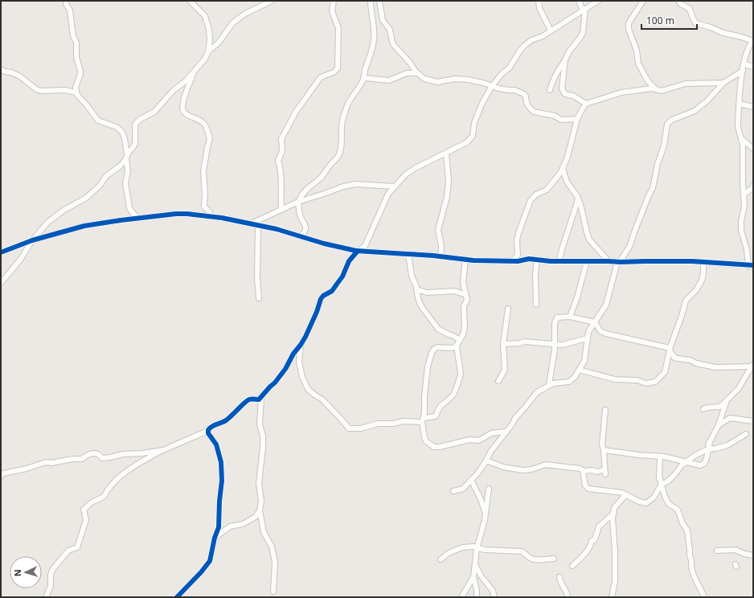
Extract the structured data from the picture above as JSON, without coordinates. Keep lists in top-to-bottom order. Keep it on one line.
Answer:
{"scale_bar":"100 m","north":"left"}
